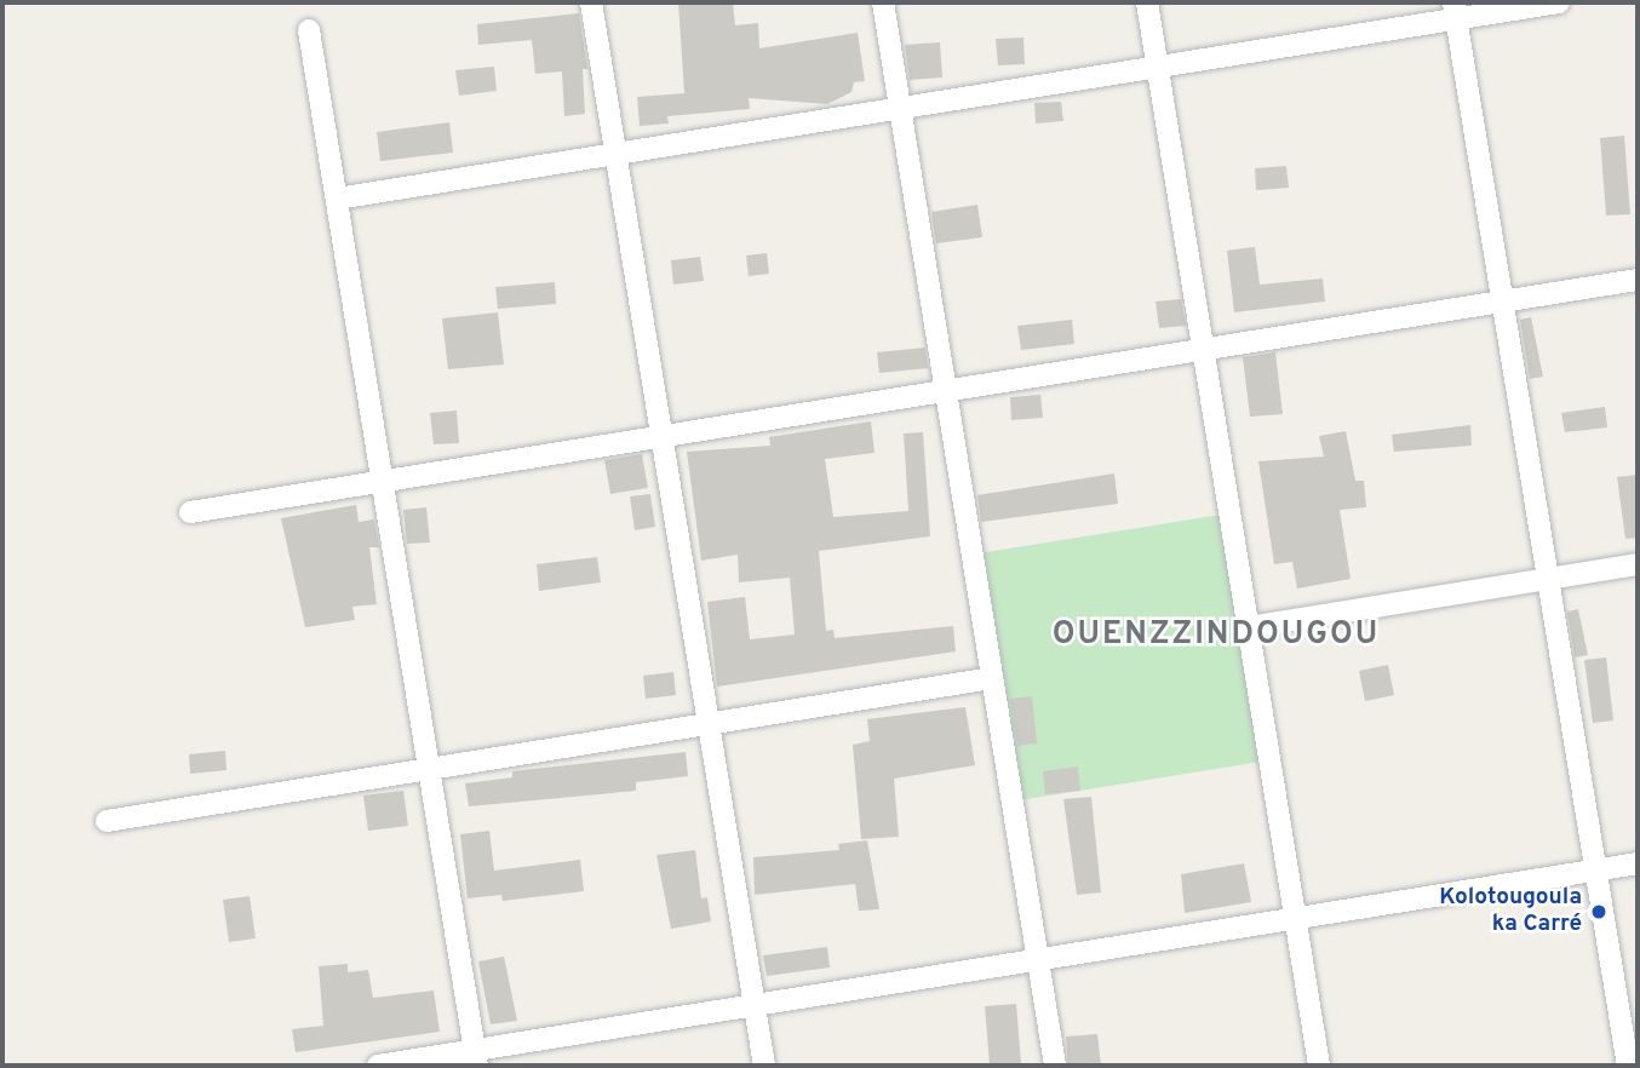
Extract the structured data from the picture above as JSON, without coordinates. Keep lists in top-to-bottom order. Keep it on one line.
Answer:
{"districts":["OUENZZINDOUGOU"],"places":["Kolotougoula ka Carré"]}
